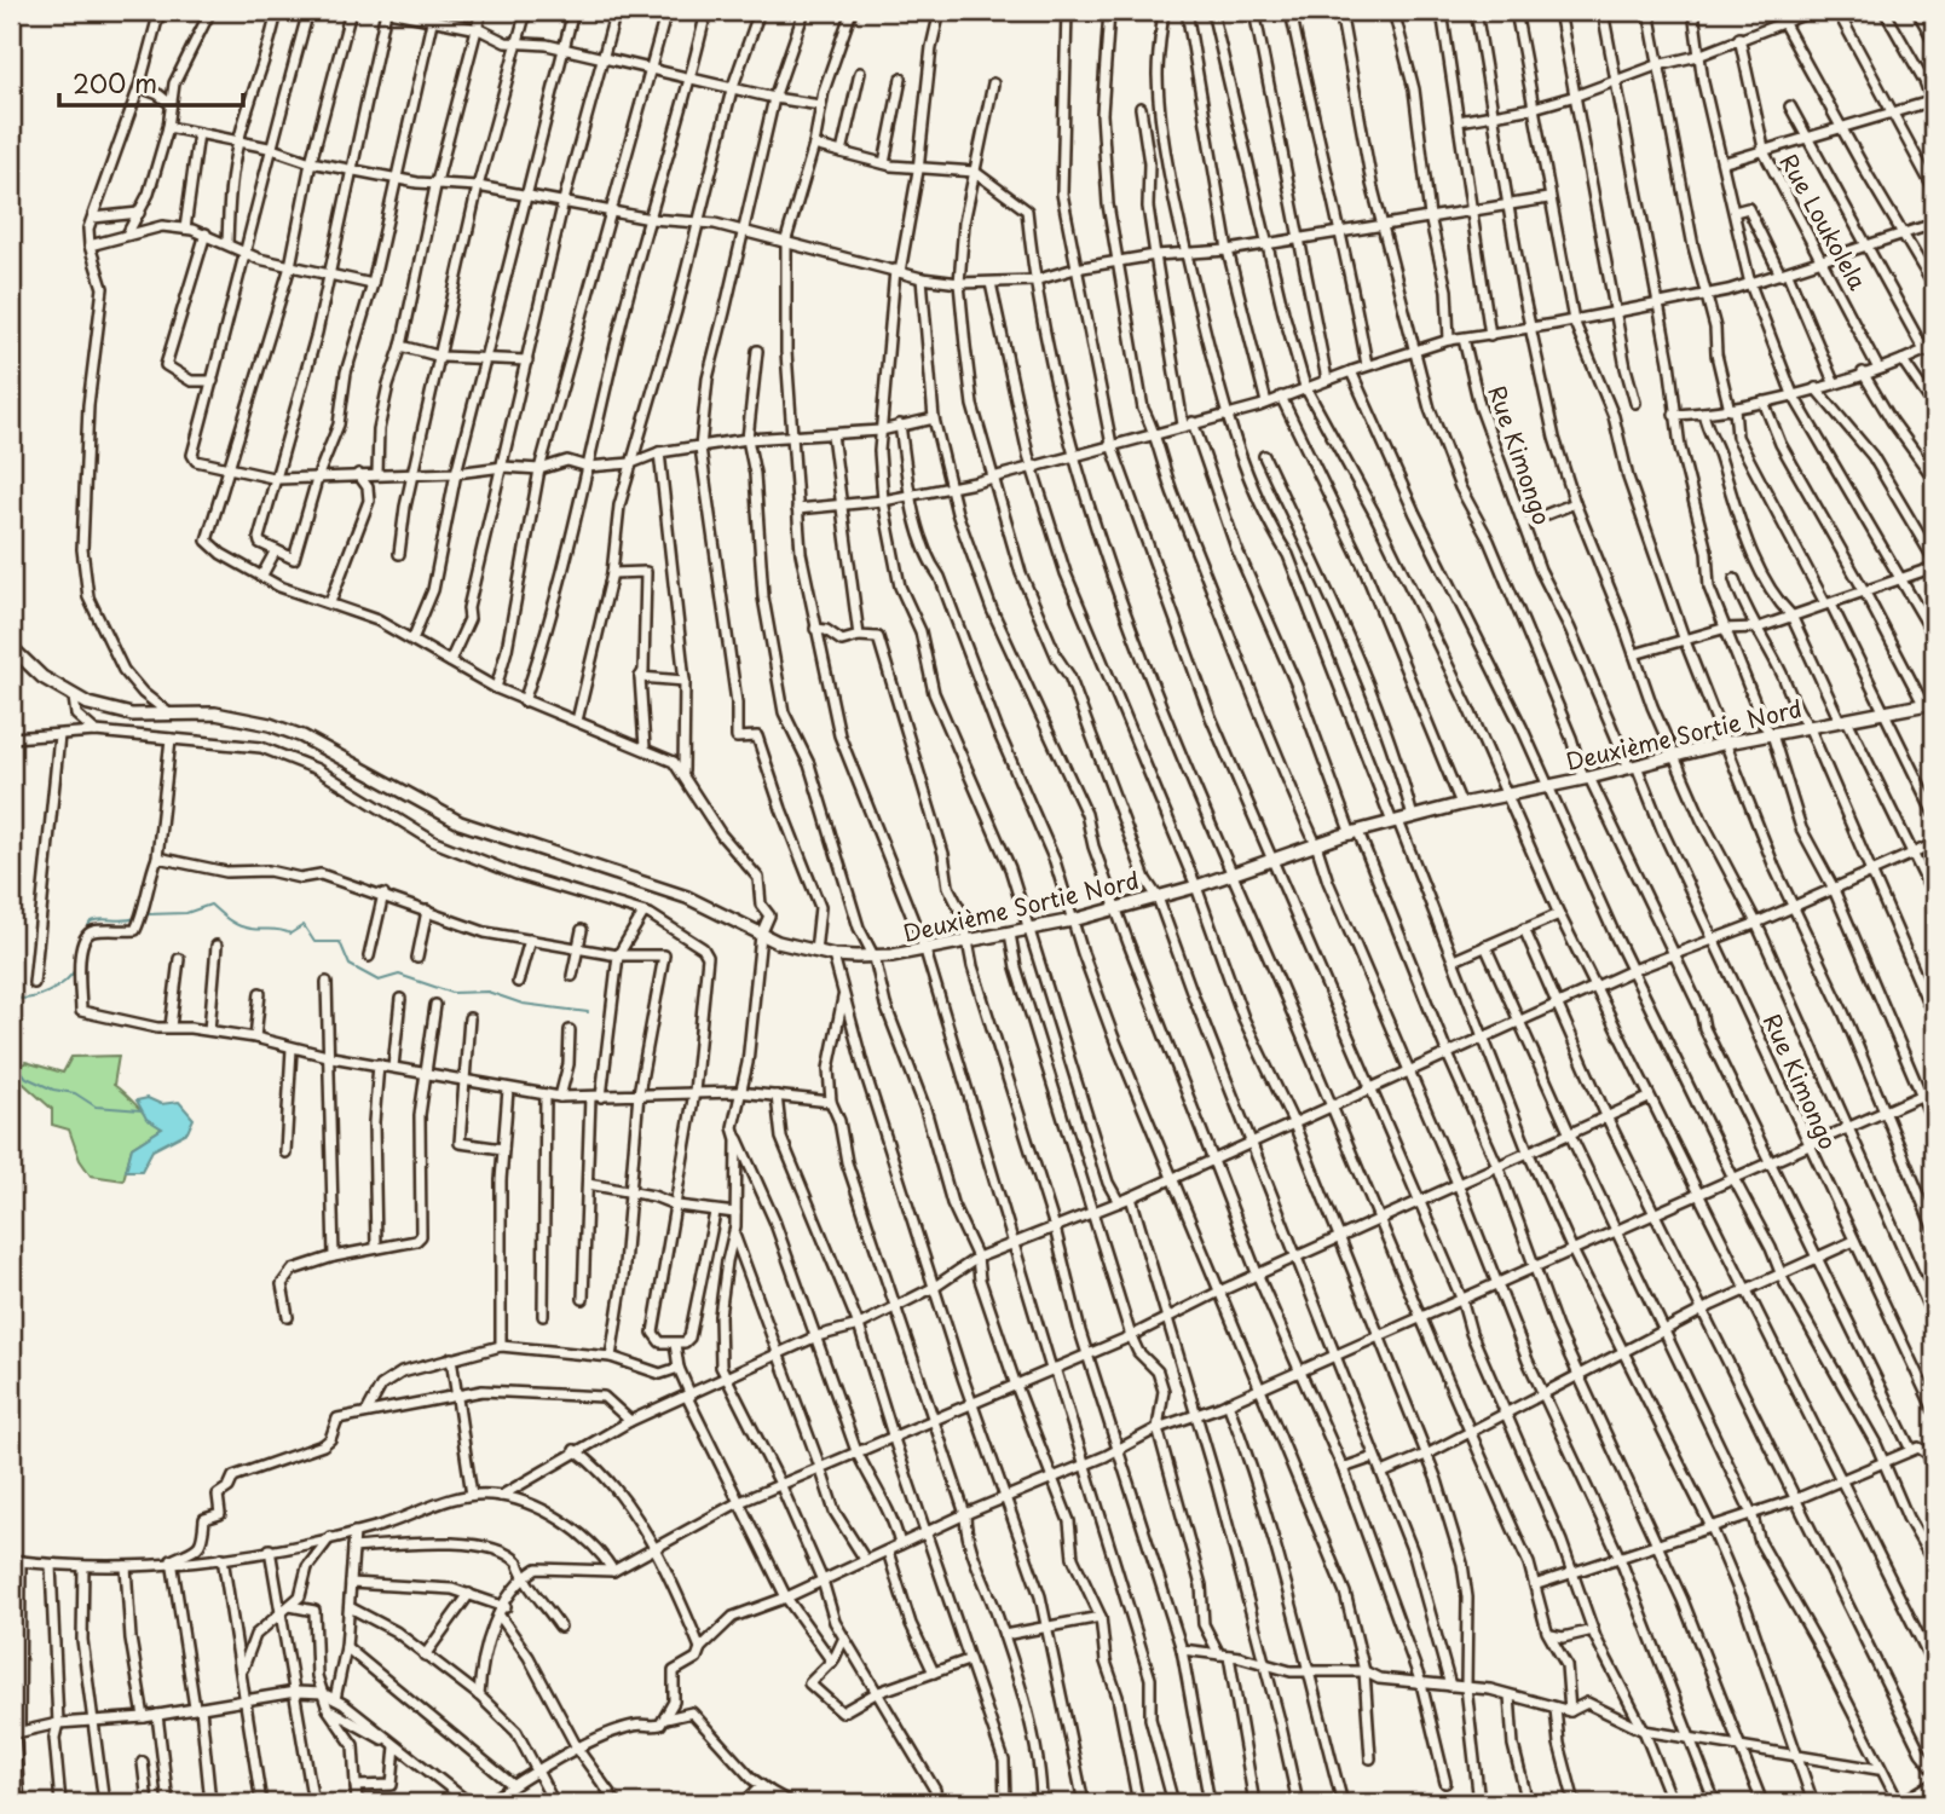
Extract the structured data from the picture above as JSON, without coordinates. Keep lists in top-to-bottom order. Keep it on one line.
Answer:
{"streets":{"main road":["Deuxième Sortie Nord"],"street":["Rue Loukolela","Rue Kimongo"]},"crossings":[["Rue Kimongo","Deuxième Sortie Nord"]],"scale_bar":"200 m"}
